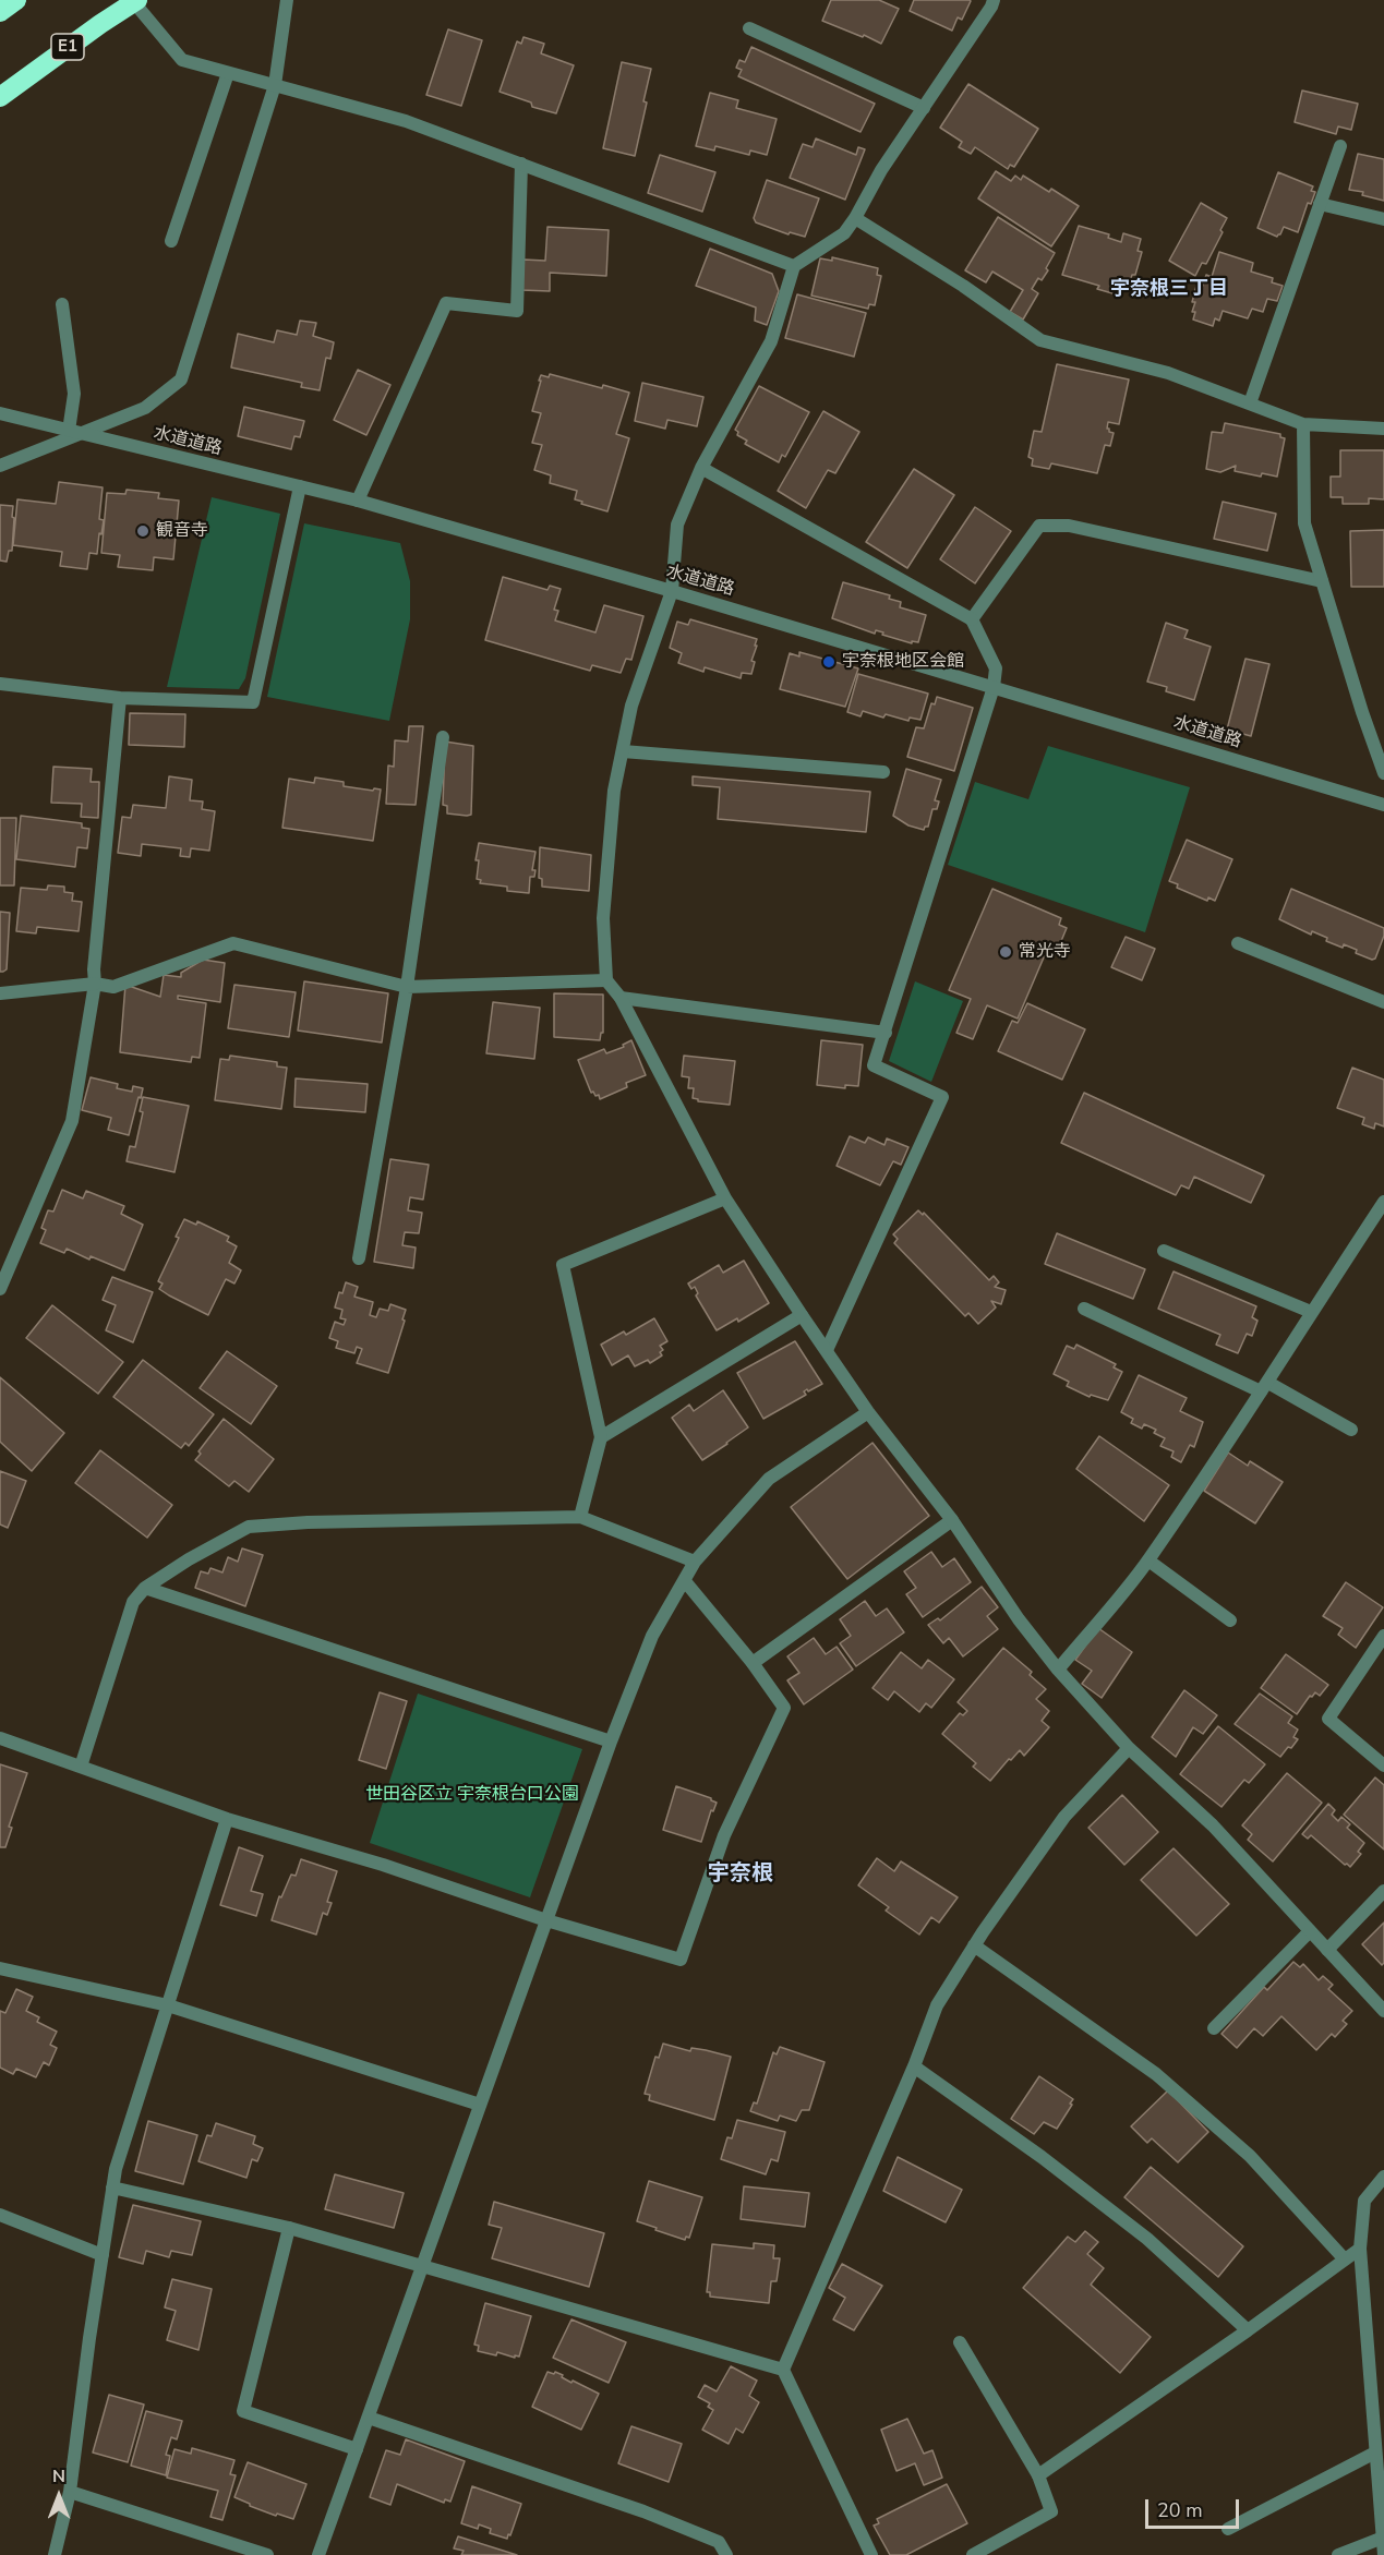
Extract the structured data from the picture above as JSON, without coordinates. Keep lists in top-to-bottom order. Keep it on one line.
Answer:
{"streets":{"highway":["E1"],"street":["水道道路"]},"districts":["宇奈根三丁目","宇奈根"],"parks":["世田谷区立 宇奈根台口公園"],"places":["観音寺","宇奈根地区会館","常光寺"],"scale_bar":"20 m","north":"top"}
